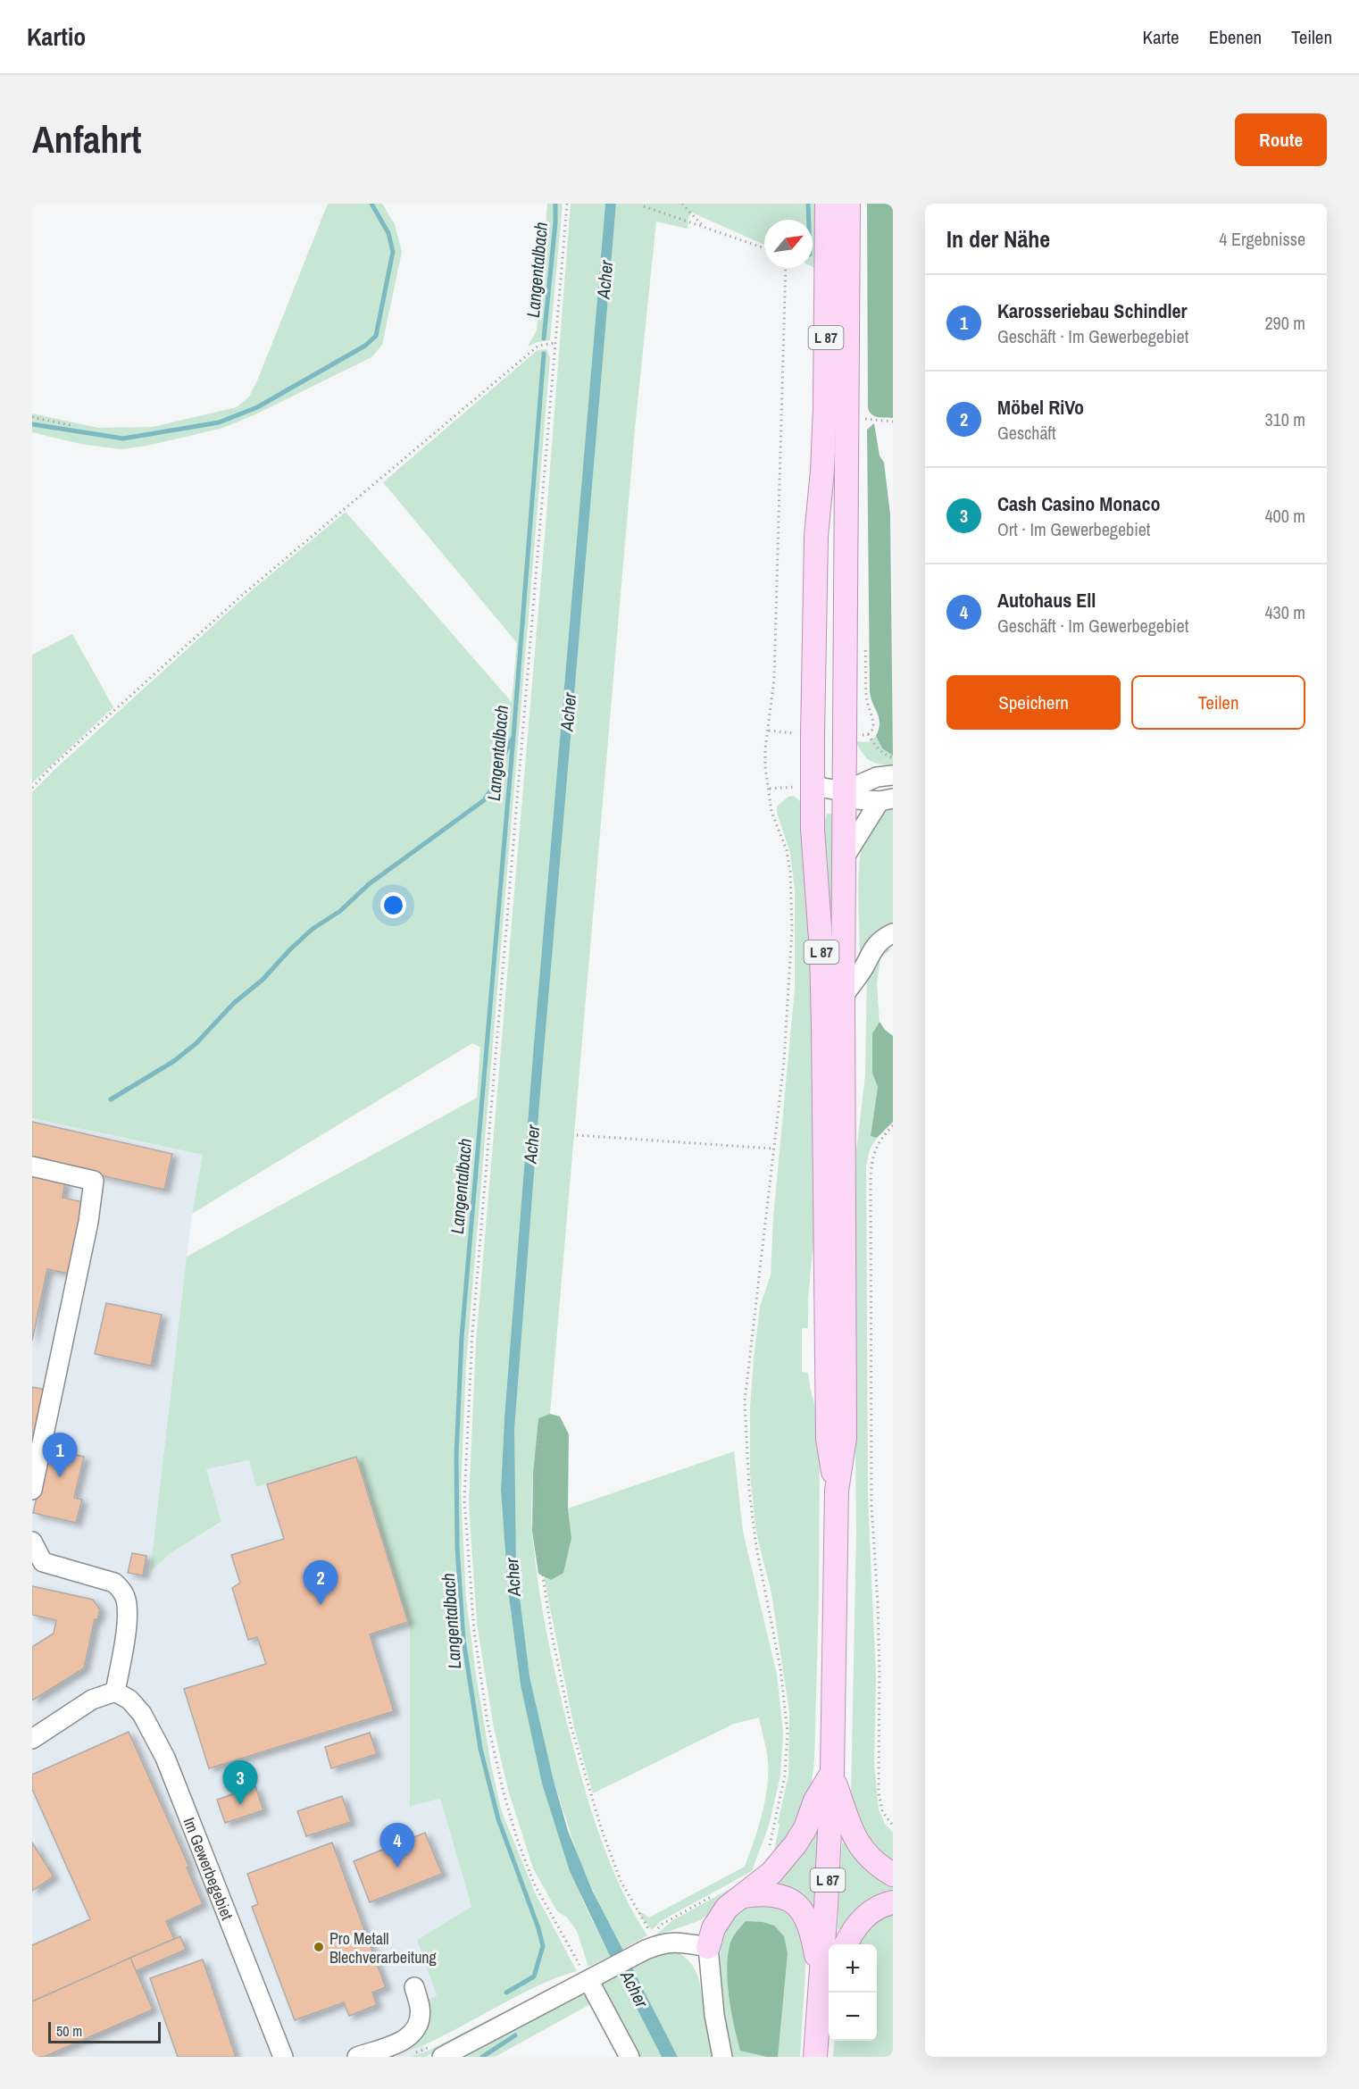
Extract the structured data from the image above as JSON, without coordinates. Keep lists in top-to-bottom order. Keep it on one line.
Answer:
{"streets":{"main road":["L 87"],"street":["Im Gewerbegebiet"]},"water":["Langentalbach","Acher"],"places":["Pro Metall Blechverarbeitung"],"scale_bar":"50 m","north":"top right","page":{"header":"Kartio","nav":["Karte","Ebenen","Teilen"],"buttons":["Route",["Speichern","Teilen"]],"title":"Anfahrt","heading":["In der Nähe","4 Ergebnisse"],"list":[{"mark":"1","name":"Karosseriebau Schindler","note":"Geschäft · Im Gewerbegebiet","value":"290 m"},{"mark":"2","name":"Möbel RiVo","note":"Geschäft","value":"310 m"},{"mark":"3","name":"Cash Casino Monaco","note":"Ort · Im Gewerbegebiet","value":"400 m"},{"mark":"4","name":"Autohaus Ell","note":"Geschäft · Im Gewerbegebiet","value":"430 m"}],"pins":["1","2","3","4"],"map_buttons":["+","−"],"scale":"50 m"}}
